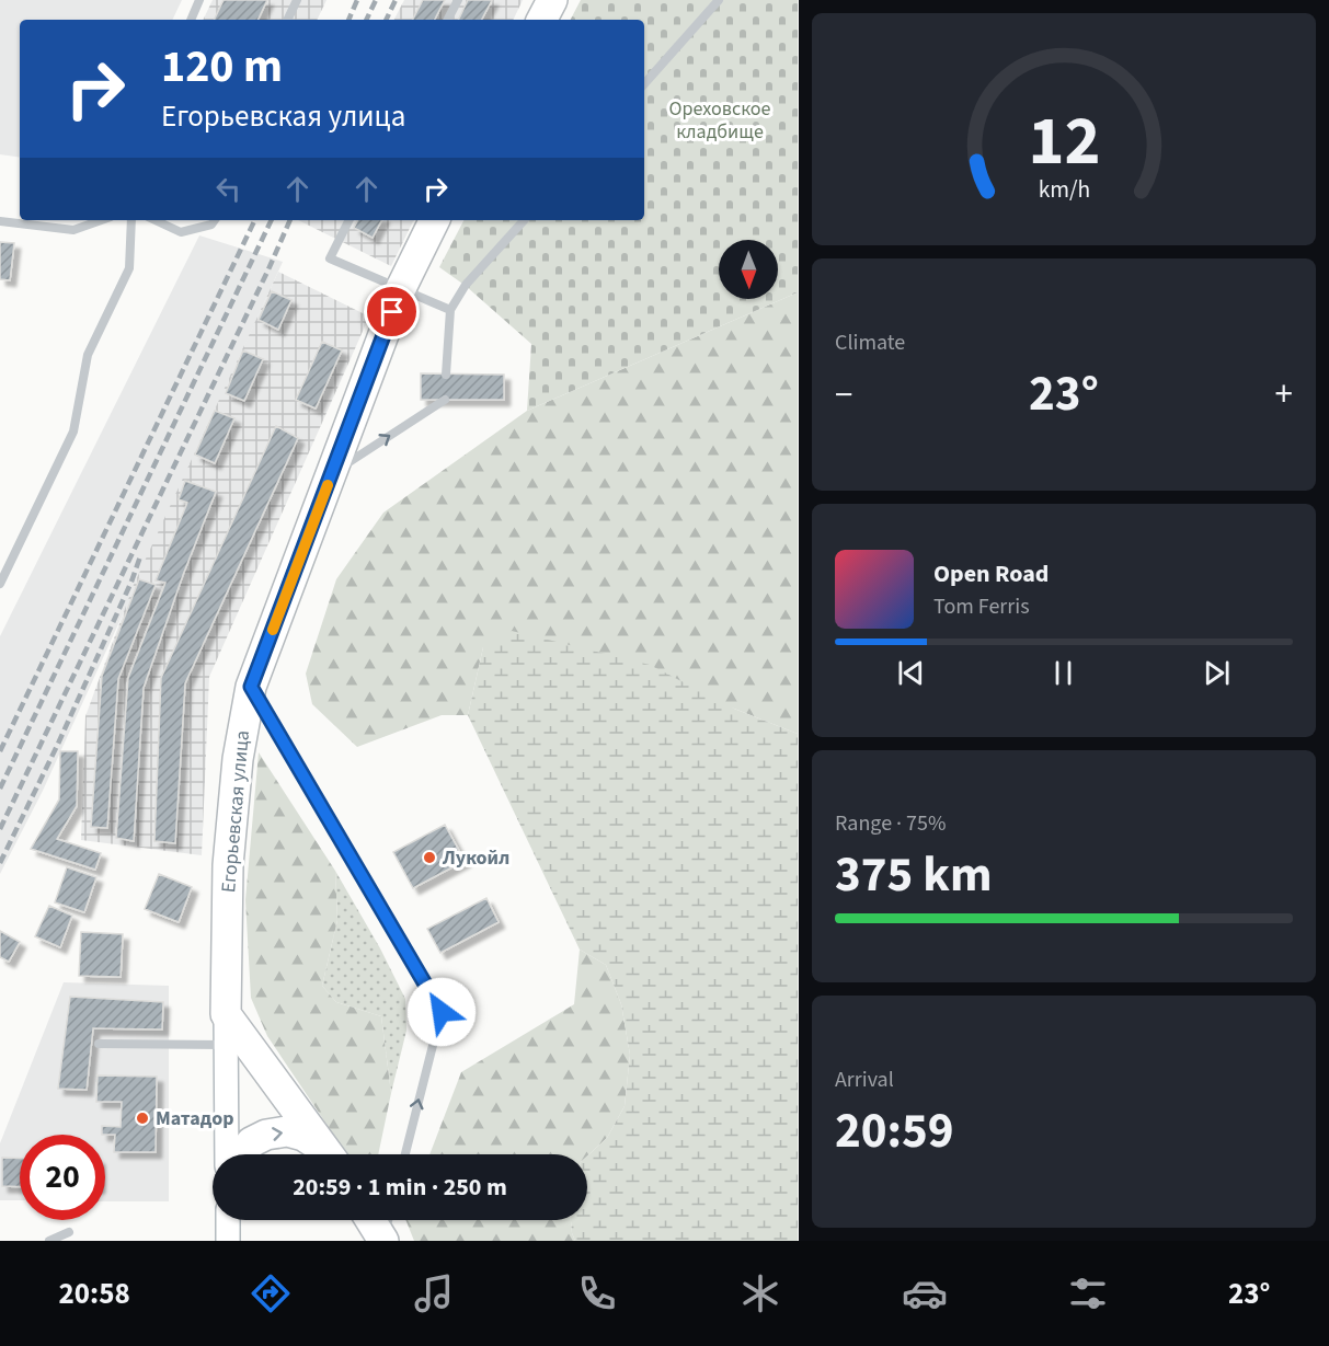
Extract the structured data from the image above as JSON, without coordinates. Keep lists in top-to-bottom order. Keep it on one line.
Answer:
{"streets":{"highway":["Егорьевская улица"]},"parks":["Ореховское кладбище"],"places":["Лукойл","Матадор"],"north":"bottom","page":{"turn":["120 m","Егорьевская улица"],"tile":["Climate",["Range · 75%","375 km"],["Arrival","20:59"]],"heat":["−","23°","+"],"song":["Open Road","Tom Ferris"],"limit":"20","trip":"20:59 · 1 min · 250 m","tabs":["20:58","23°"],"gauge":["12","km/h"]}}
